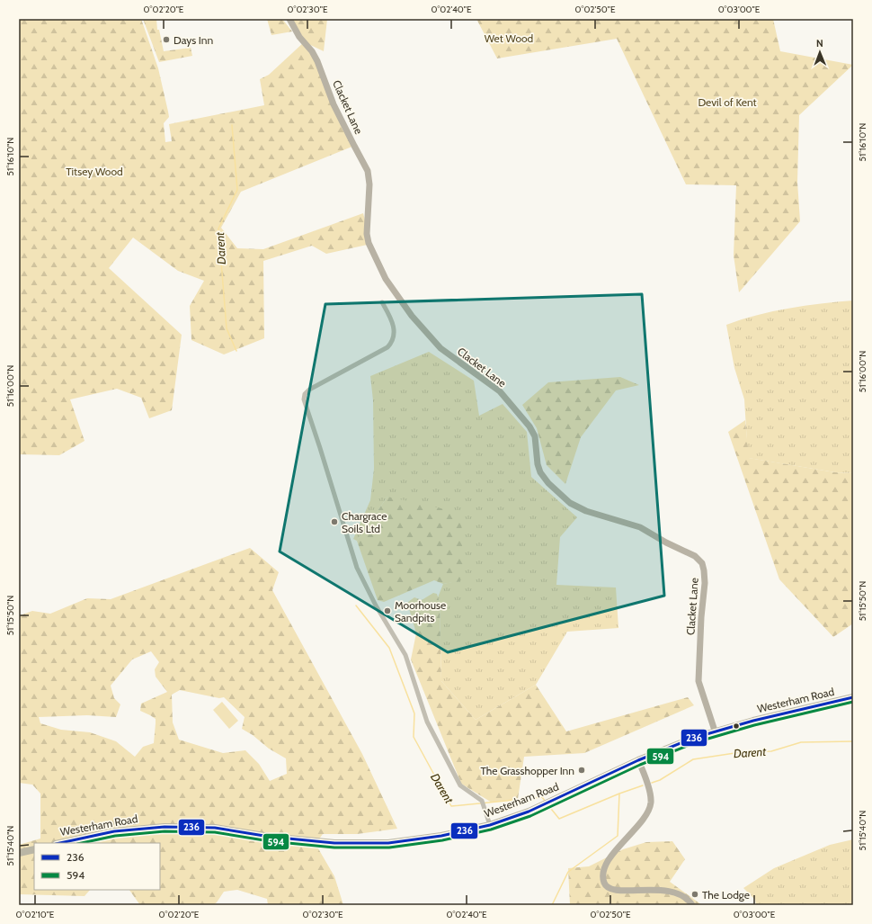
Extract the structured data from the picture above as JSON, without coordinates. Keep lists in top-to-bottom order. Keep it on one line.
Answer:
{"streets":{"main road":["Westerham Road"],"street":["Clacket Lane"]},"crossings":[["Clacket Lane","Westerham Road"]],"water":["Darent"],"parks":["Wet Wood","Devil of Kent","Titsey Wood"],"places":["Days Inn","Chargrace Soils Ltd","Moorhouse Sandpits","The Grasshopper Inn","The Lodge"],"lines":["transit line 236","transit line 594"],"legend":["236","594"],"north":"top","coordinates":["0°02'20\"E","0°02'30\"E","0°02'40\"E","0°02'50\"E","0°03'00\"E","51°16'10\"N","51°16'00\"N","51°15'50\"N","51°15'40\"N","0°02'10\"E"]}
